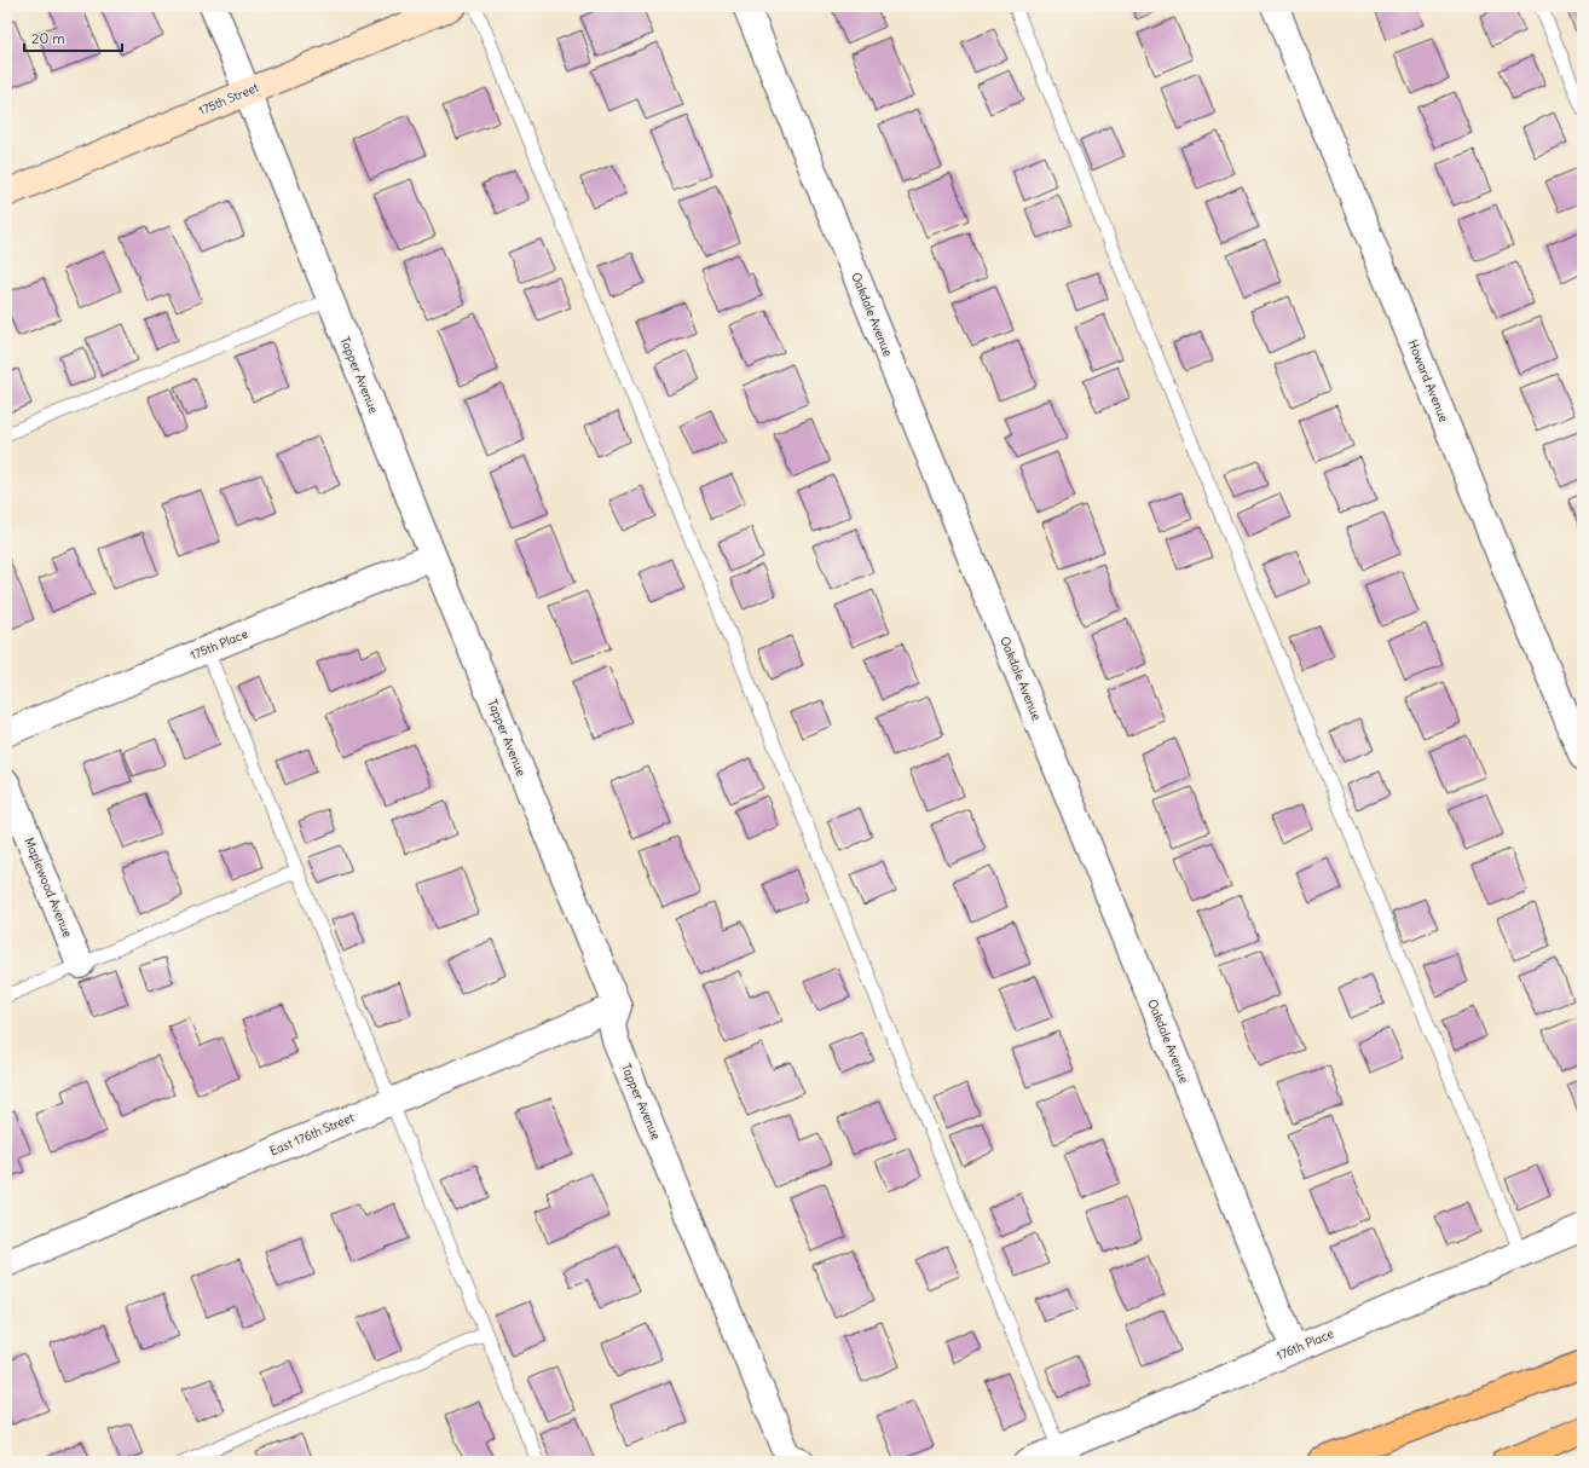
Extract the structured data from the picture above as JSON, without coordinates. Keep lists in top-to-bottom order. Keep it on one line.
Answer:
{"streets":{"street":["175th Street","Oakdale Avenue","Tapper Avenue","Howard Avenue","175th Place","Maplewood Avenue","East 176th Street","176th Place"]},"crossings":[["175th Street","Tapper Avenue"],["Oakdale Avenue","176th Place"],["Tapper Avenue","175th Place"],["Tapper Avenue","East 176th Street"]],"scale_bar":"20 m"}
